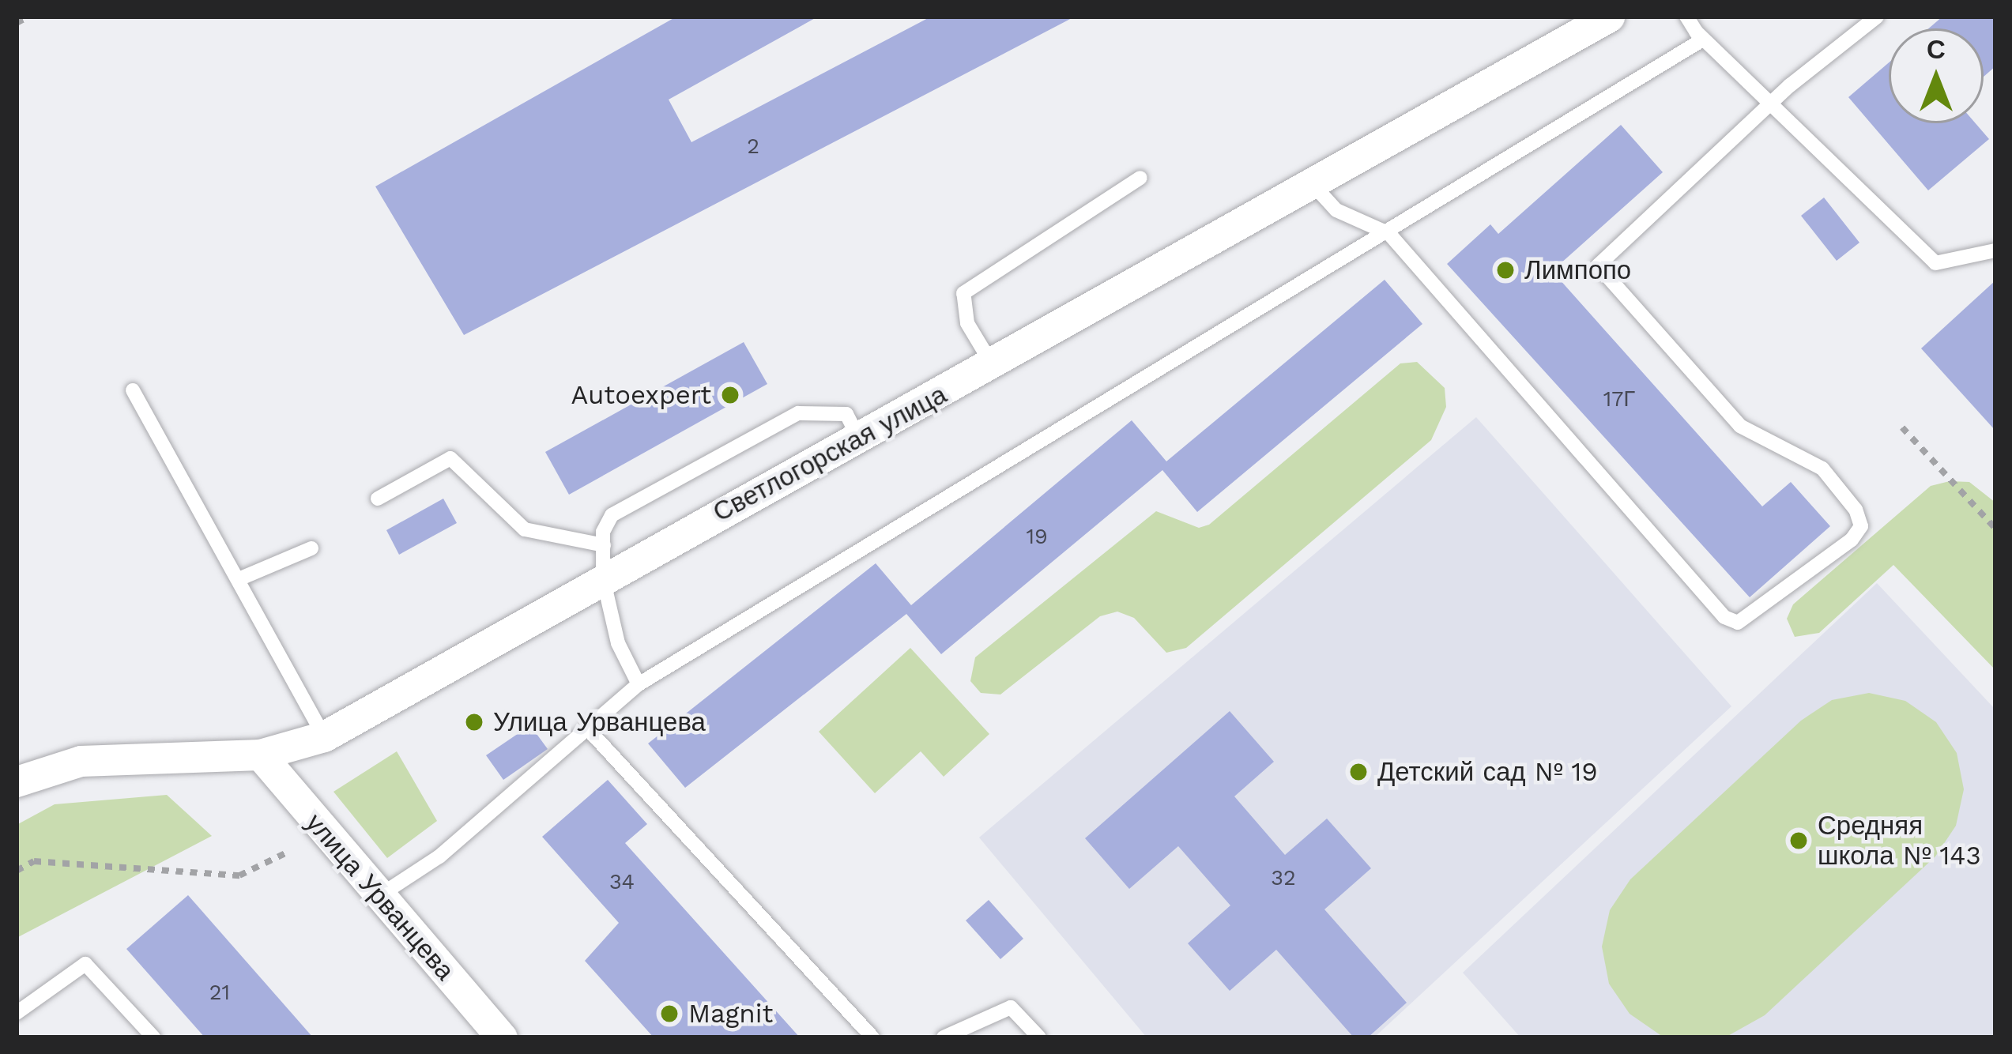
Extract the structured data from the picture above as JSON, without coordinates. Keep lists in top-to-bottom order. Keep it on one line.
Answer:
{"streets":{"street":["Светлогорская улица","улица Урванцева"]},"crossings":[["Светлогорская улица","улица Урванцева"]],"places":["Лимпопо","Autoexpert","Улица Урванцева","Детский сад № 19","Средняя школа № 143","Magnit"],"house_numbers":["2","17Г","19","32","34","21"],"north":"top"}
